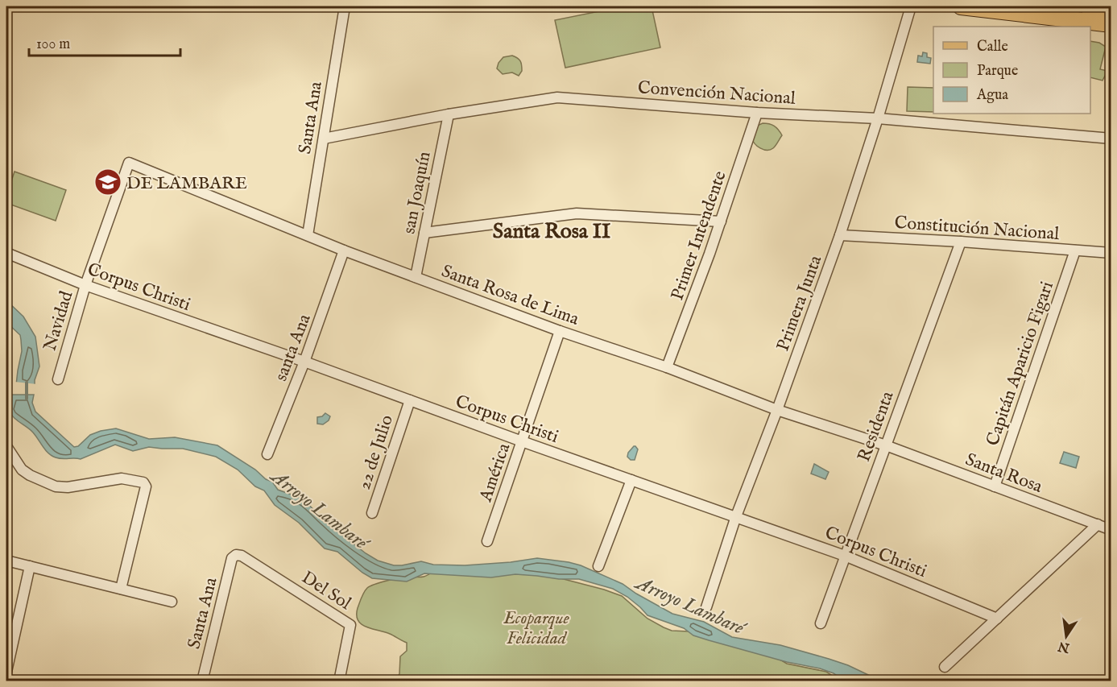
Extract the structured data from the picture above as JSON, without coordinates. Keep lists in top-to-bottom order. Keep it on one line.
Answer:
{"streets":{"street":["Convención Nacional","Santa Ana","san Joaquín","Constitución Nacional","Primer Intendente","Corpus Christi","Santa Rosa de Lima","Primera Junta","Navidad","santa Ana","Capitán Aparicio Figari","Residenta","22 de Julio","América","Santa Rosa","Del Sol"]},"crossings":[["Convención Nacional","Santa Ana"],["Convención Nacional","san Joaquín"],["Convención Nacional","Primer Intendente"],["Convención Nacional","Primera Junta"],["Santa Ana","Santa Rosa de Lima"],["Santa Ana","Del Sol"],["san Joaquín","Santa Rosa de Lima"],["Constitución Nacional","Primera Junta"],["Constitución Nacional","Capitán Aparicio Figari"],["Constitución Nacional","Residenta"],["Primer Intendente","Santa Rosa de Lima"],["Corpus Christi","Primera Junta"],["Corpus Christi","Navidad"],["Corpus Christi","santa Ana"],["Corpus Christi","Residenta"],["Corpus Christi","22 de Julio"],["Corpus Christi","América"],["Santa Rosa de Lima","Primera Junta"],["Santa Rosa de Lima","Navidad"],["Santa Rosa de Lima","santa Ana"],["Santa Rosa de Lima","Residenta"],["Santa Rosa de Lima","América"],["Santa Rosa de Lima","Santa Rosa"],["Capitán Aparicio Figari","Santa Rosa"],["Residenta","Santa Rosa"]],"districts":["Santa Rosa II"],"water":["Arroyo Lambaré"],"parks":["Ecoparque Felicidad"],"places":{"school or university":["DE LAMBARE"]},"legend":["Calle","Parque","Agua"],"scale_bar":"100 m","north":"bottom"}
